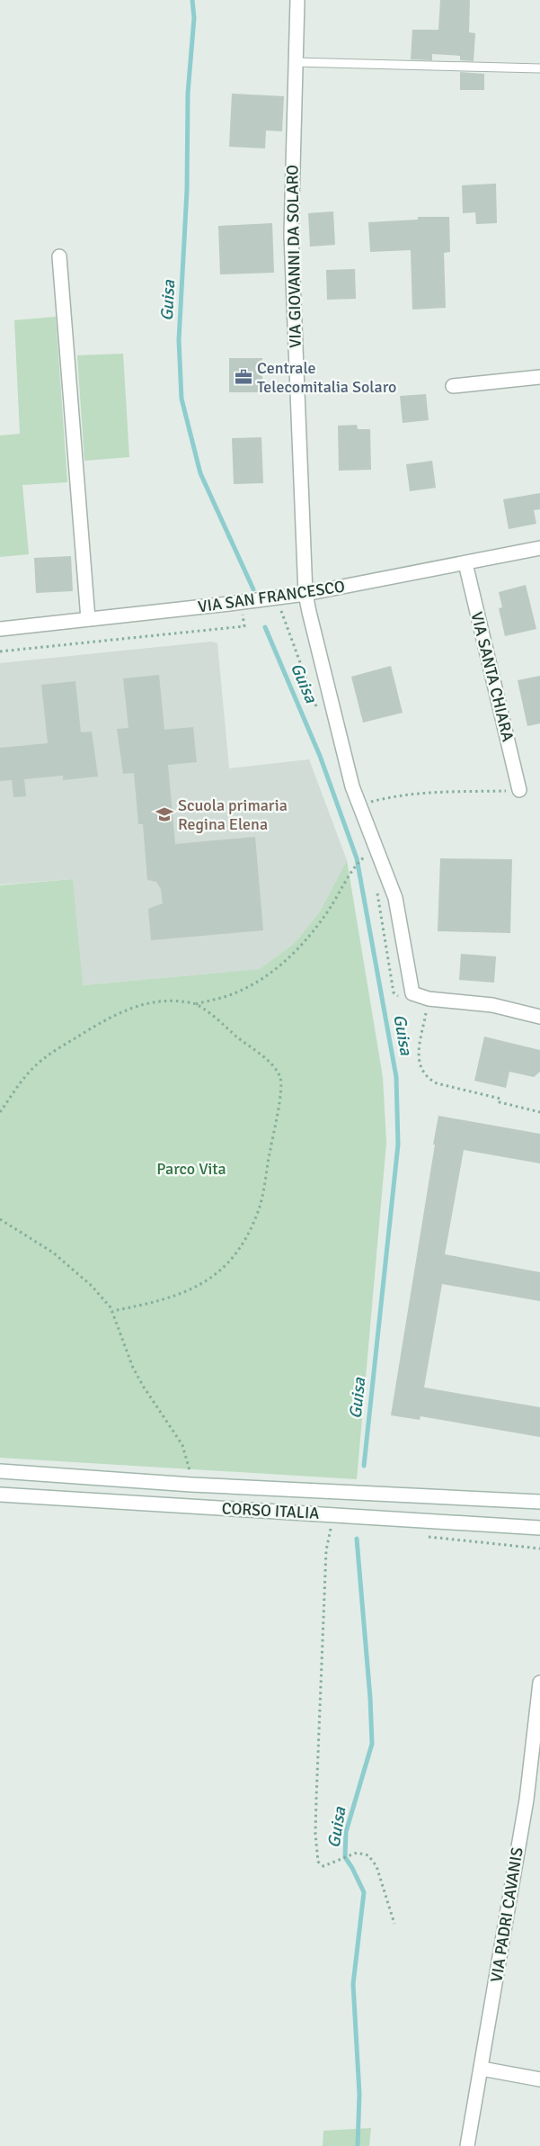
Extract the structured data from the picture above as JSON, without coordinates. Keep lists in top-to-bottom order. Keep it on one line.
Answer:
{"streets":{"street":["VIA GIOVANNI DA SOLARO","VIA SAN FRANCESCO","VIA SANTA CHIARA","CORSO ITALIA","VIA PADRI CAVANIS"]},"crossings":[["VIA GIOVANNI DA SOLARO","VIA SAN FRANCESCO"],["VIA SAN FRANCESCO","VIA SANTA CHIARA"]],"water":["Guisa"],"parks":["Parco Vita"],"places":{"office":["Centrale Telecomitalia Solaro"],"school or university":["Scuola primaria Regina Elena"]}}
